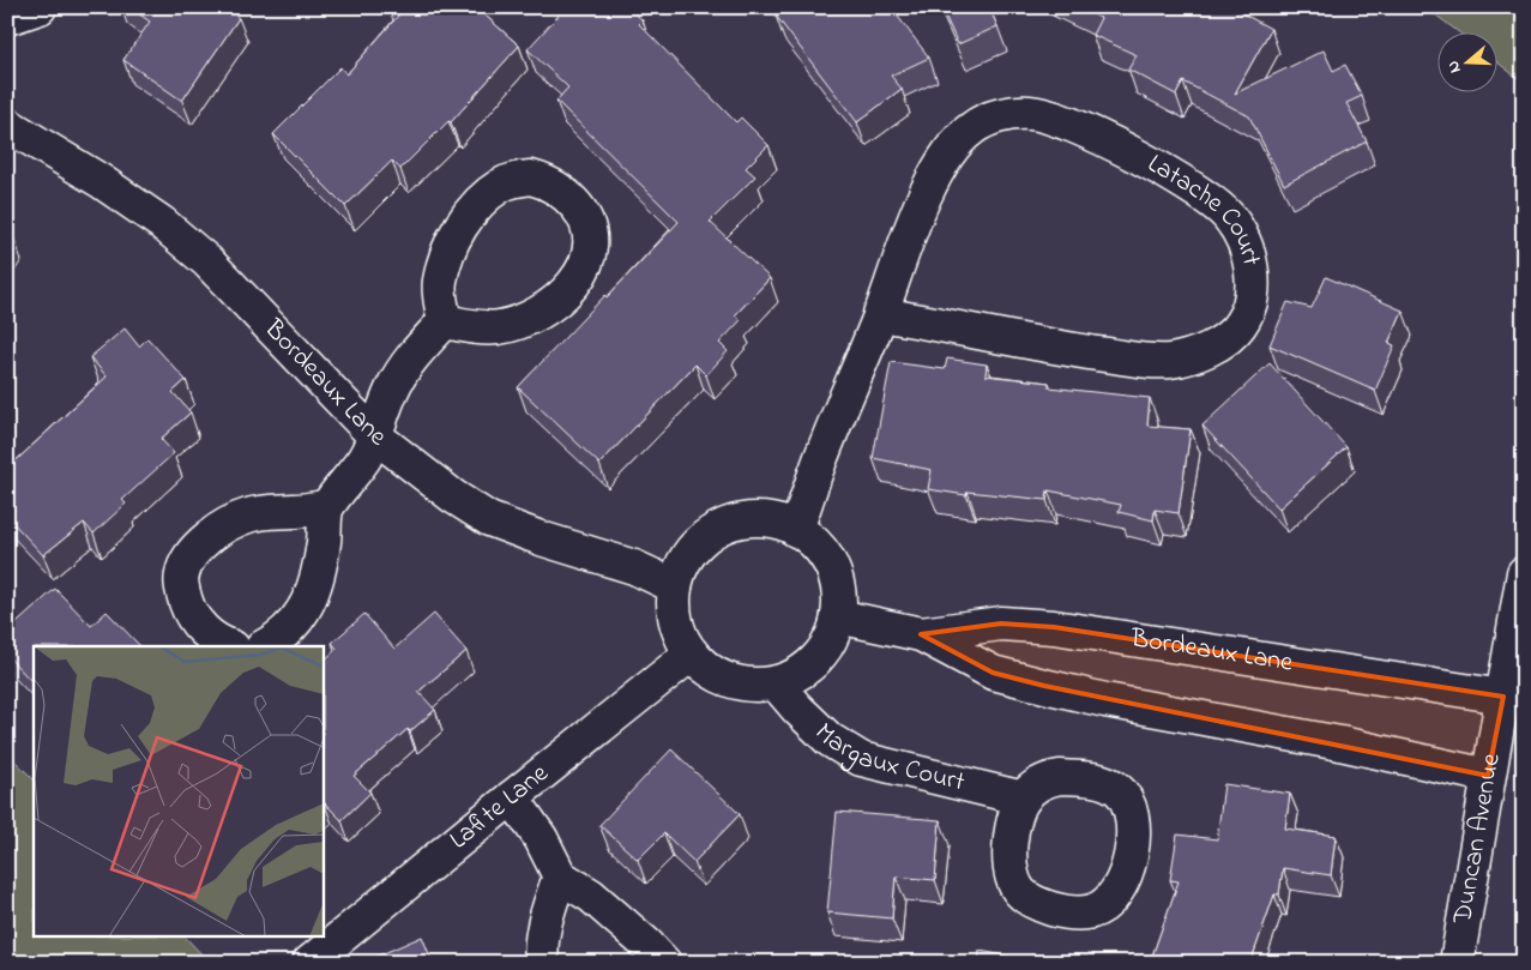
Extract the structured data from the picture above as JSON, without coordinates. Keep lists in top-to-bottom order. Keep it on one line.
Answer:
{"streets":{"street":["Latache Court","Bordeaux Lane","Margaux Court","Lafite Lane","Duncan Avenue"]},"crossings":[["Latache Court","Bordeaux Lane"],["Latache Court","Margaux Court"],["Latache Court","Lafite Lane"],["Bordeaux Lane","Margaux Court"],["Bordeaux Lane","Lafite Lane"],["Bordeaux Lane","Duncan Avenue"],["Margaux Court","Lafite Lane"]],"north":"left"}
